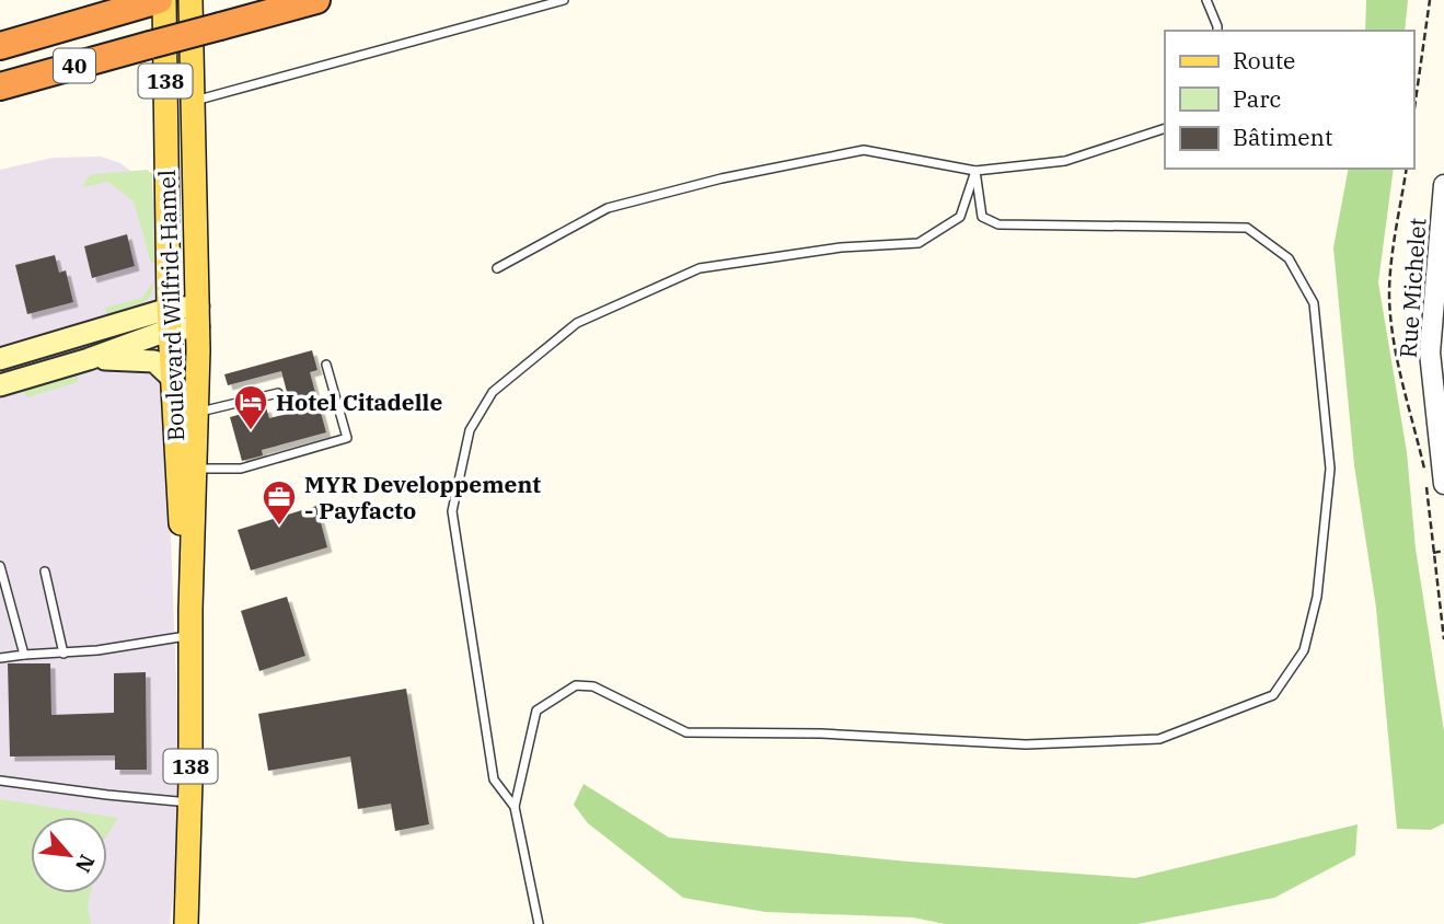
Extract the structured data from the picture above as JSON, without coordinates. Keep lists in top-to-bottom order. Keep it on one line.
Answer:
{"streets":{"highway":["40"],"main road":["138","Boulevard Wilfrid-Hamel"],"street":["Rue Michelet"]},"crossings":[["40","Boulevard Wilfrid-Hamel"]],"places":{"hotel":["Hotel Citadelle"],"office":["MYR Developpement - Payfacto"]},"legend":["Route","Parc","Bâtiment"],"north":"bottom right"}
